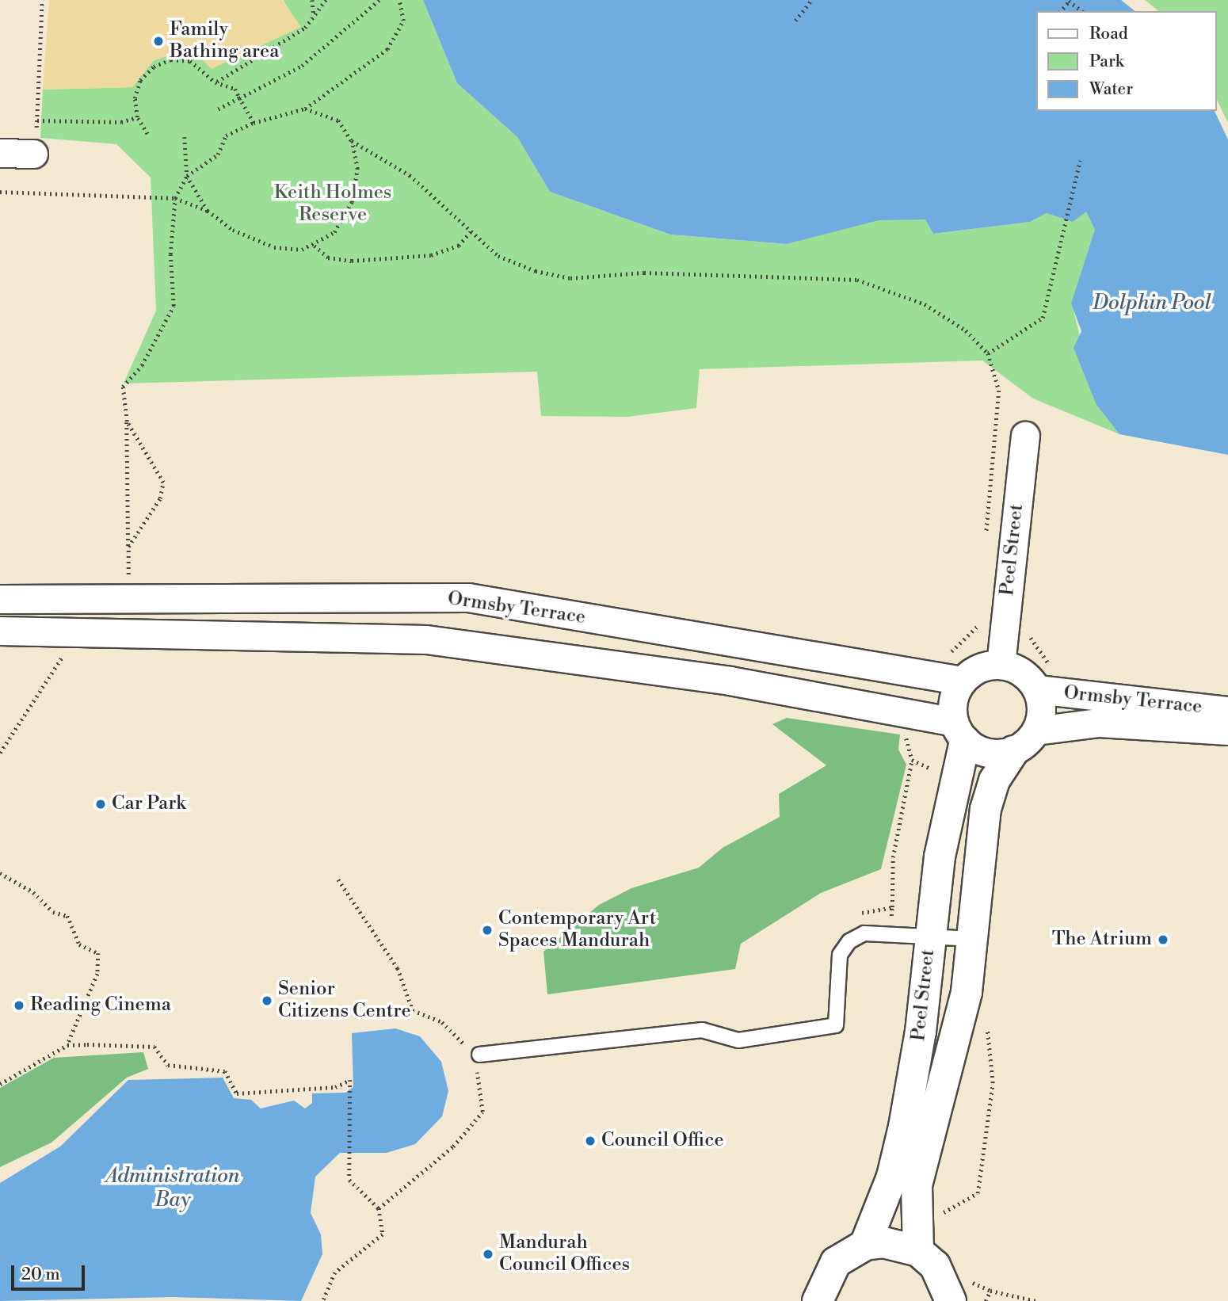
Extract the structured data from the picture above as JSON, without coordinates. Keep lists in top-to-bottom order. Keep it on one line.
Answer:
{"streets":{"street":["Peel Street","Ormsby Terrace"]},"crossings":[["Peel Street","Ormsby Terrace"]],"water":["Dolphin Pool","Administration Bay"],"parks":["Keith Holmes Reserve"],"places":["Family Bathing area","Car Park","Contemporary Art Spaces Mandurah","The Atrium","Senior Citizens Centre","Reading Cinema","Council Office","Mandurah Council Offices"],"legend":["Road","Park","Water"],"scale_bar":"20 m"}
